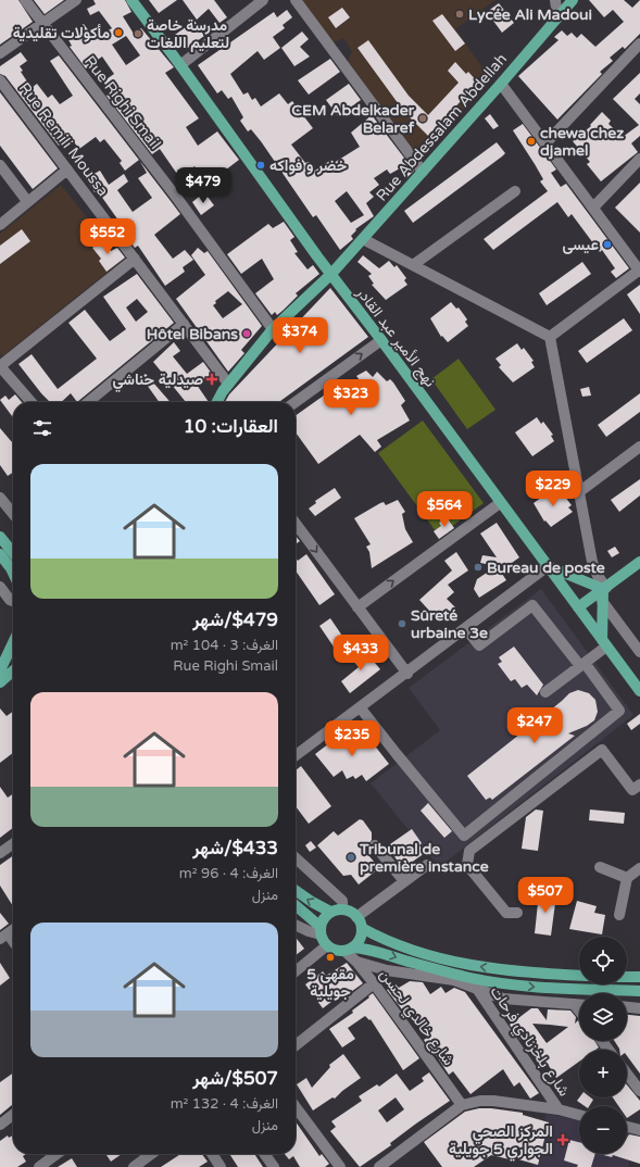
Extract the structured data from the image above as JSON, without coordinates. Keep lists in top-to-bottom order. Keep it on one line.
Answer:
{"streets":{"main road":["Rue Abdessalam Abdellah","نهج الأمير عبد القادر"],"street":["Rue Righi Smail","Rue Remili Moussa","شارع خالدي لحسن","شارع بلخزنادي فرحات"]},"crossings":[["Rue Righi Smail","Rue Abdessalam Abdellah"],["Rue Abdessalam Abdellah","Rue Remili Moussa"],["Rue Abdessalam Abdellah","نهج الأمير عبد القادر"]],"places":{"other":["Lycée Ali Madoui","مأكولات تقليدية","مدرسة خاصة لتعليم اللغات","CEM Abdelkader Belaref","chewa chez djamel","خضر و فواكه","عيسى","Hôtel Bibans","Bureau de poste","Sûreté urbaine 3e","Tribunal de première instance","مقهى 5 جويلية"],"health":["صيدلية حناشي","المركز الصحي الجواري 5 جويلية"]},"page":{"price":["$479","$552","$374","$323","$229","$564","$433","$247","$235","$507"],"heading":"العقارات: 10","list":[{"name":"$479/شهر","note":"الغرف: 3 · 104 m² · Rue Righi Smail"},{"name":"$433/شهر","note":"الغرف: 4 · 96 m² · منزل"},{"name":"$507/شهر","note":"الغرف: 4 · 132 m² · منزل"}],"map_buttons":["+","−"]}}
